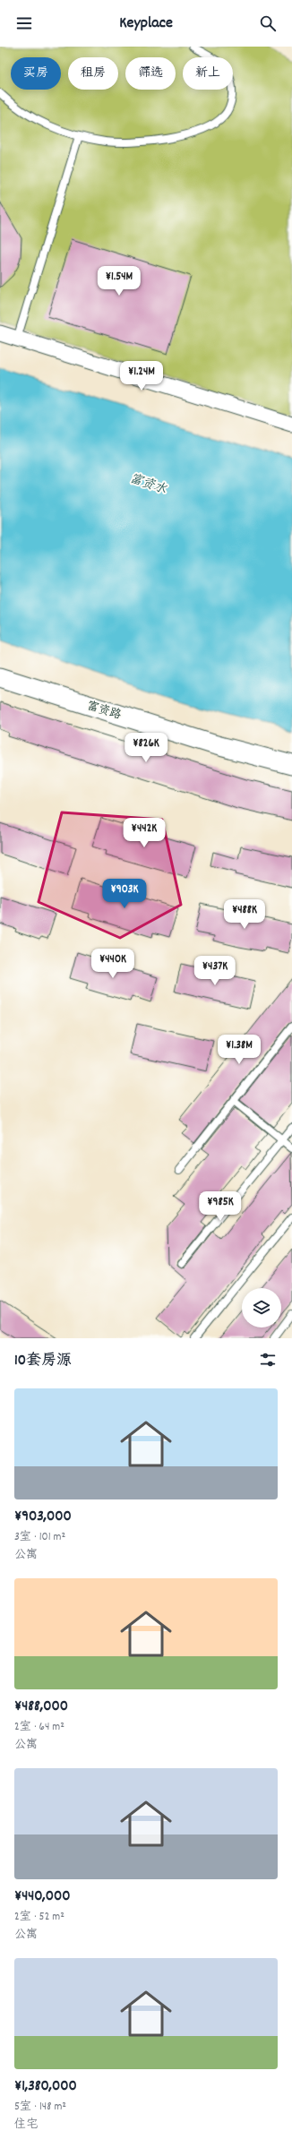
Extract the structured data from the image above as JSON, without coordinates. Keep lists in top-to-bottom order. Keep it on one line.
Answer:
{"streets":{"street":["富资路"]},"water":["富资水"],"page":{"header":"Keyplace","chip":["买房","租房","筛选","新上"],"price":["¥1.54M","¥1.24M","¥826K","¥442K","¥903K","¥488K","¥440K","¥437K","¥1.38M","¥985K"],"heading":"10套房源","list":[{"name":"¥903,000","note":"3室 · 101 m² · 公寓"},{"name":"¥488,000","note":"2室 · 64 m² · 公寓"},{"name":"¥440,000","note":"2室 · 52 m² · 公寓"},{"name":"¥1,380,000","note":"5室 · 148 m² · 住宅"}]}}
